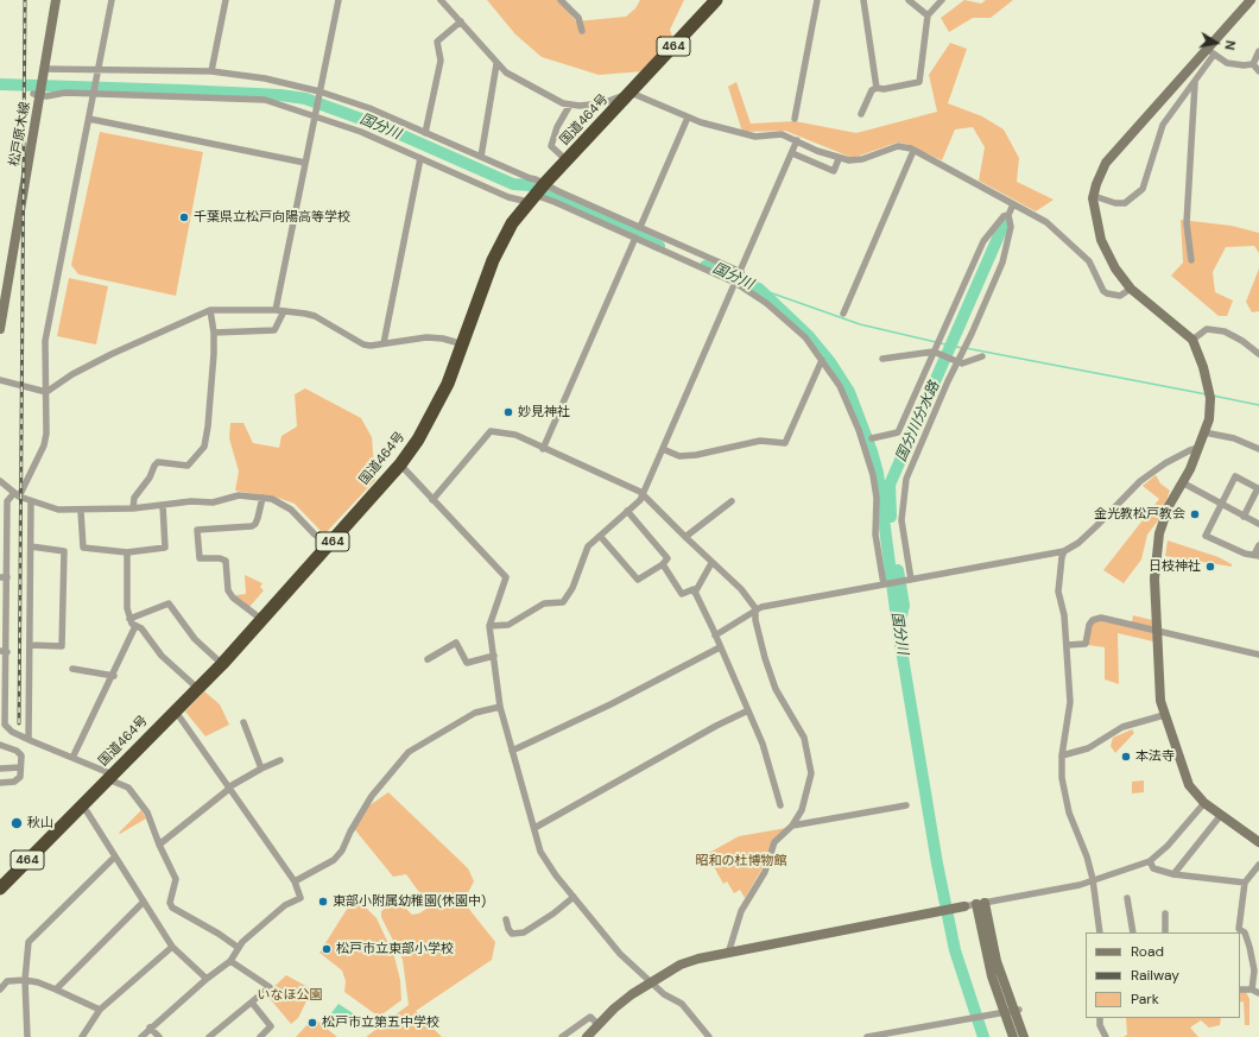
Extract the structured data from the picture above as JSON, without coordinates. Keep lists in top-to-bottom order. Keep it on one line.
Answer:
{"streets":{"highway":["464","国道464号"],"street":["松戸原木線"]},"water":["国分川","国分川分水路"],"parks":["昭和の杜博物館","いなほ公園"],"places":["千葉県立松戸向陽高等学校","妙見神社","金光教松戸教会","日枝神社","本法寺","秋山","東部小附属幼稚園(休園中)","松戸市立東部小学校","松戸市立第五中学校"],"legend":["Road","Railway","Park"],"north":"right"}
